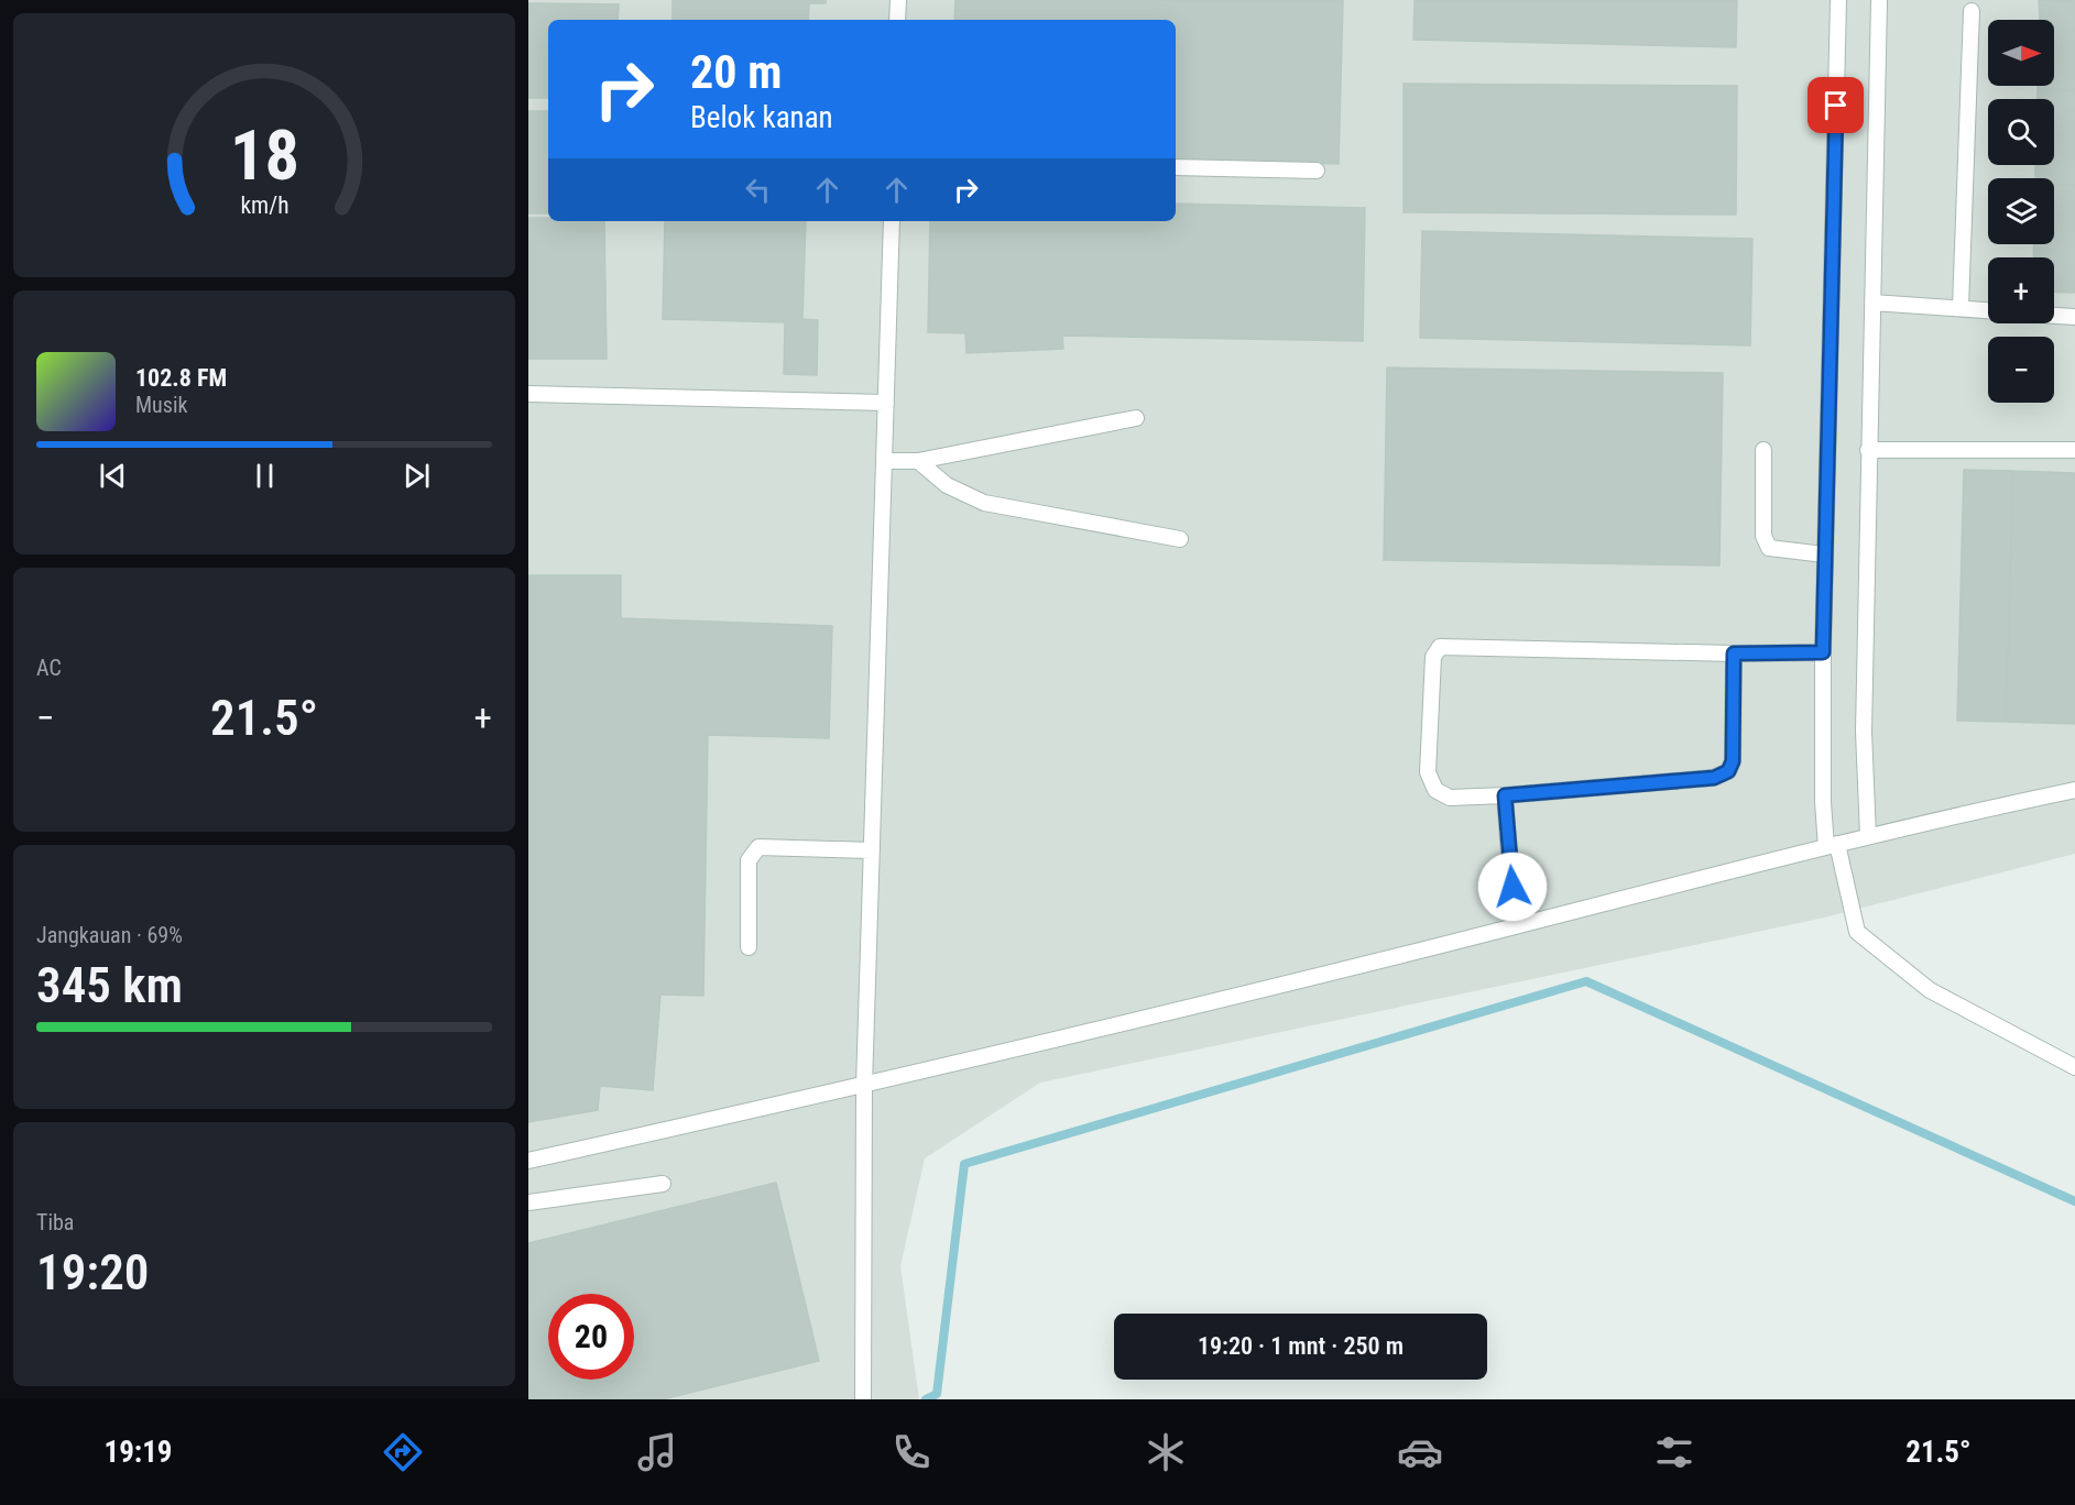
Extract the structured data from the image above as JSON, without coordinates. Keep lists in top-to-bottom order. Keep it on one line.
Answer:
{"north":"right","page":{"map_buttons":["+","−"],"turn":["20 m","Belok kanan"],"song":["102.8 FM","Musik"],"tile":["AC",["Jangkauan · 69%","345 km"],["Tiba","19:20"]],"heat":["−","21.5°","+"],"limit":"20","trip":"19:20 · 1 mnt · 250 m","tabs":["19:19","21.5°"],"gauge":["18","km/h"]}}
